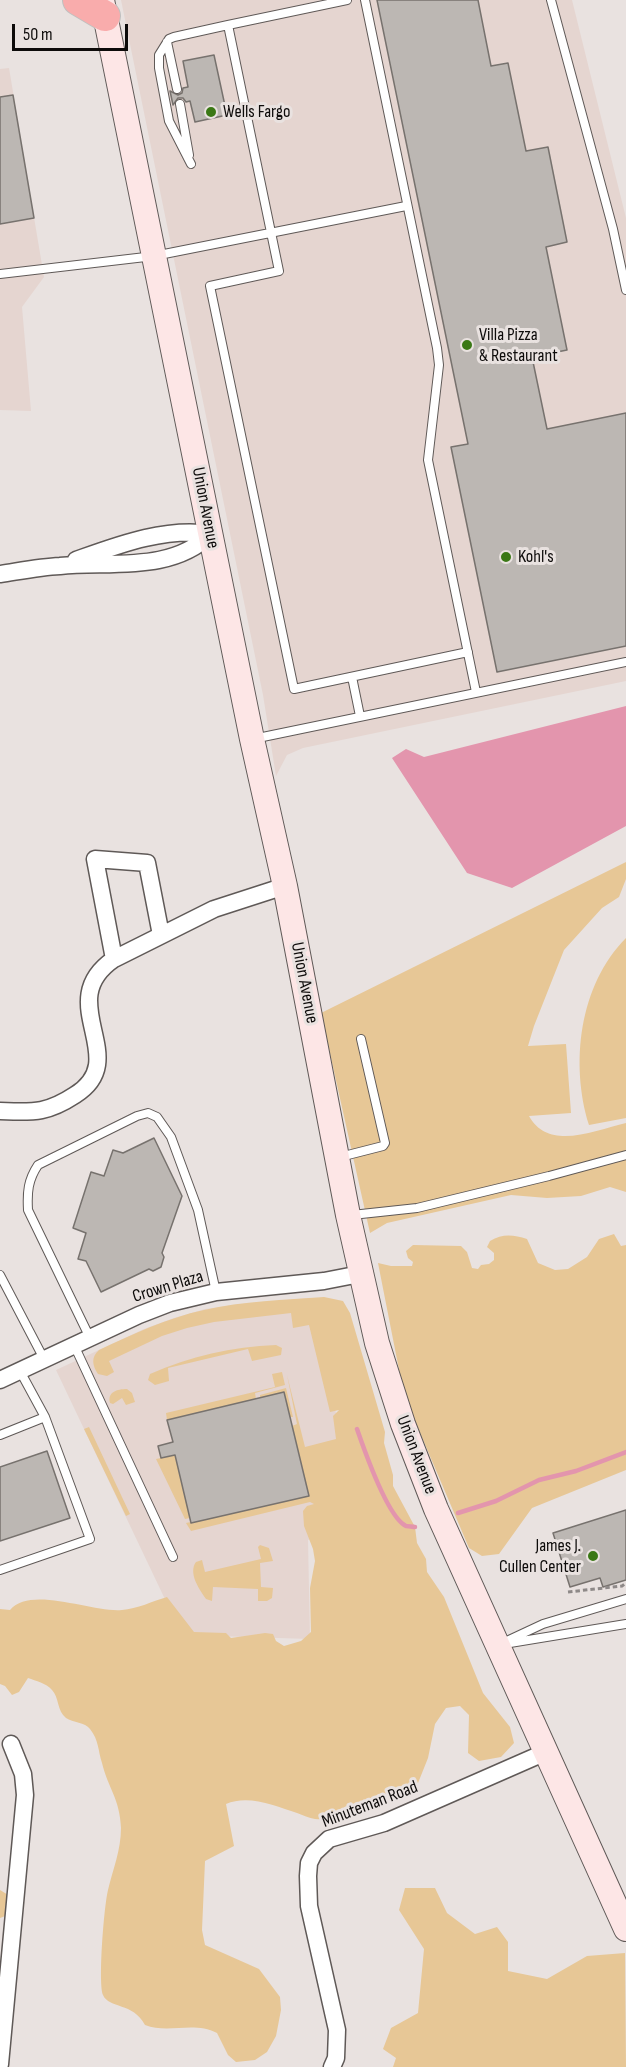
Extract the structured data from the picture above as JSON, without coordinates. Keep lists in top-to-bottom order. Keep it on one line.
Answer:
{"streets":{"street":["Union Avenue","Crown Plaza","Minuteman Road"]},"crossings":[["Union Avenue","Crown Plaza"],["Union Avenue","Minuteman Road"]],"places":["Wells Fargo","Villa Pizza & Restaurant","Kohl's","James J. Cullen Center"],"scale_bar":"50 m"}
